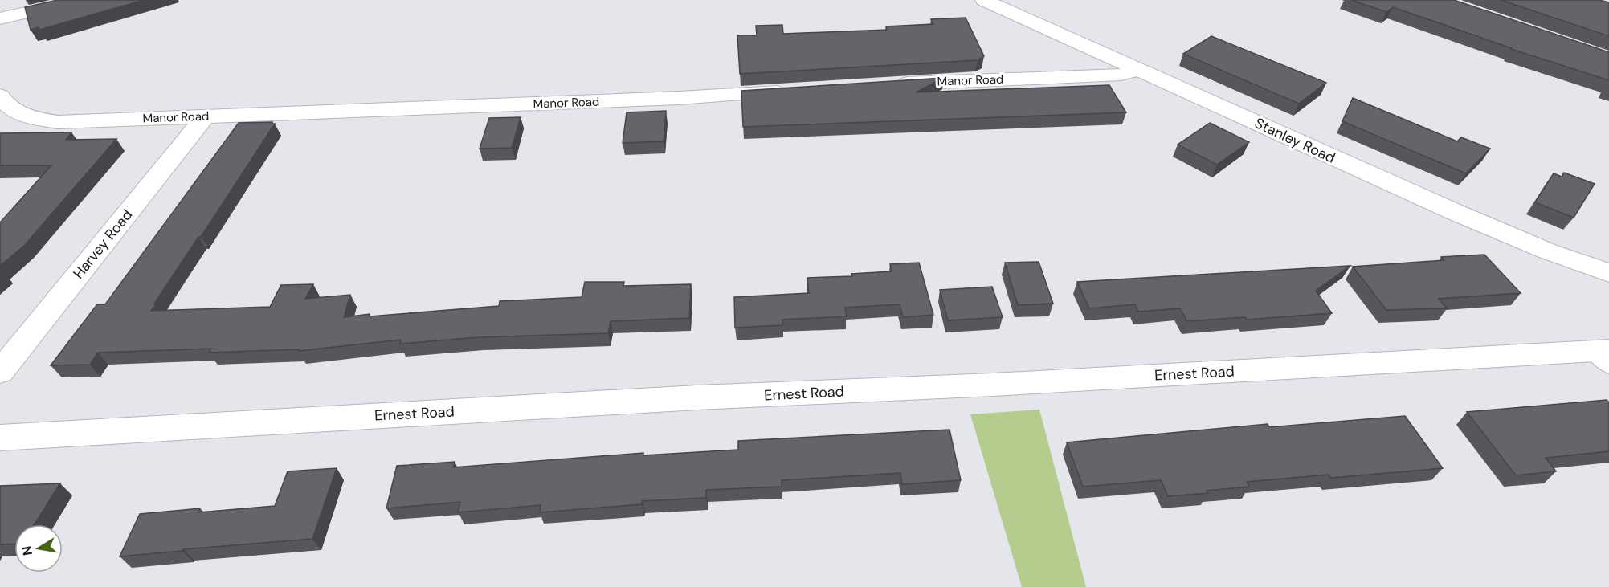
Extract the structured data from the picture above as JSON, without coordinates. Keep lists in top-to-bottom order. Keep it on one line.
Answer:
{"streets":{"street":["Manor Road","Stanley Road","Harvey Road","Ernest Road"]},"crossings":[["Manor Road","Stanley Road"],["Manor Road","Harvey Road"]],"north":"left"}
